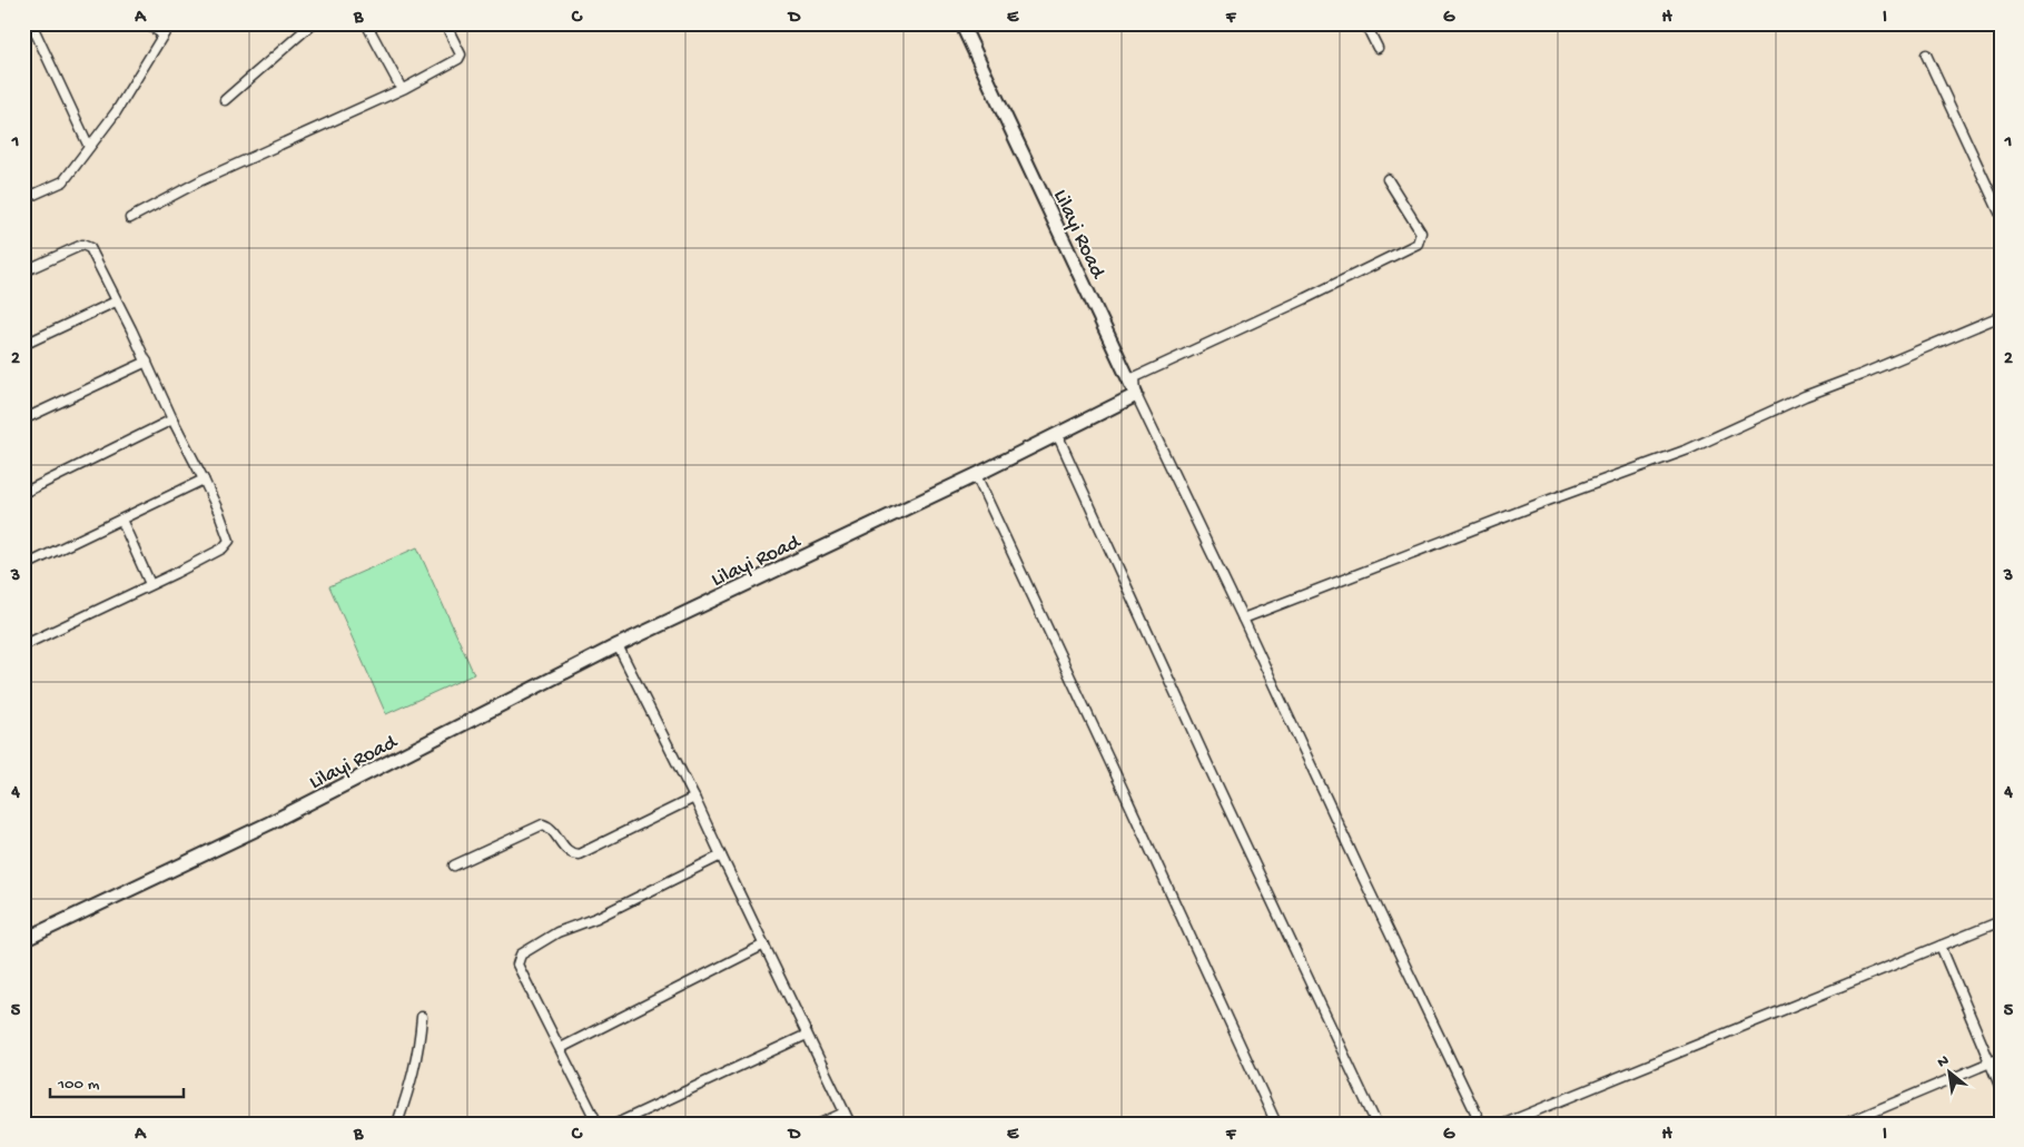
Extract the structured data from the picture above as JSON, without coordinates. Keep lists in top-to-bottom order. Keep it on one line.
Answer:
{"streets":{"street":["Lilayi Road"]},"scale_bar":"100 m","north":"top left","grid":{"columns":["A","B","C","D","E","F","G","H","I"],"rows":["1","2","3","4","5"]}}
